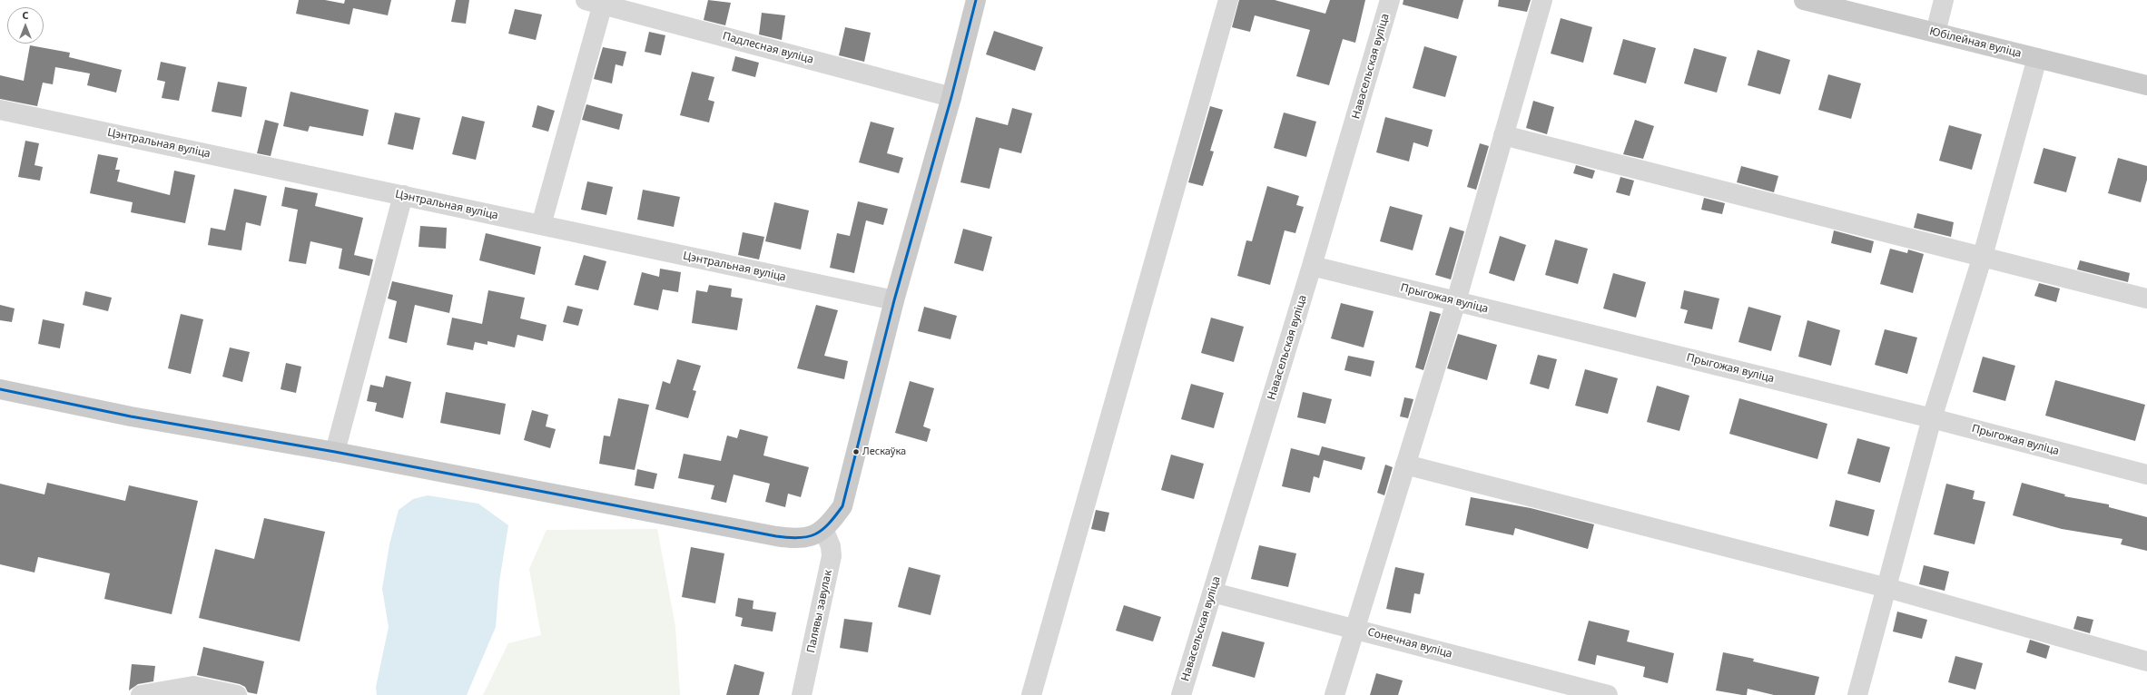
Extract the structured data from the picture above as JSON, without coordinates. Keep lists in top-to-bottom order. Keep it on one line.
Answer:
{"streets":{"main road":["Юбілейная вуліца"],"street":["Падлесная вуліца","Навасельская вуліца","Цэнтральная вуліца","Прыгожая вуліца","Палявы завулак","Сонечная вуліца"]},"crossings":[["Навасельская вуліца","Прыгожая вуліца"],["Навасельская вуліца","Сонечная вуліца"]],"places":["Лескаўка"],"north":"top"}
